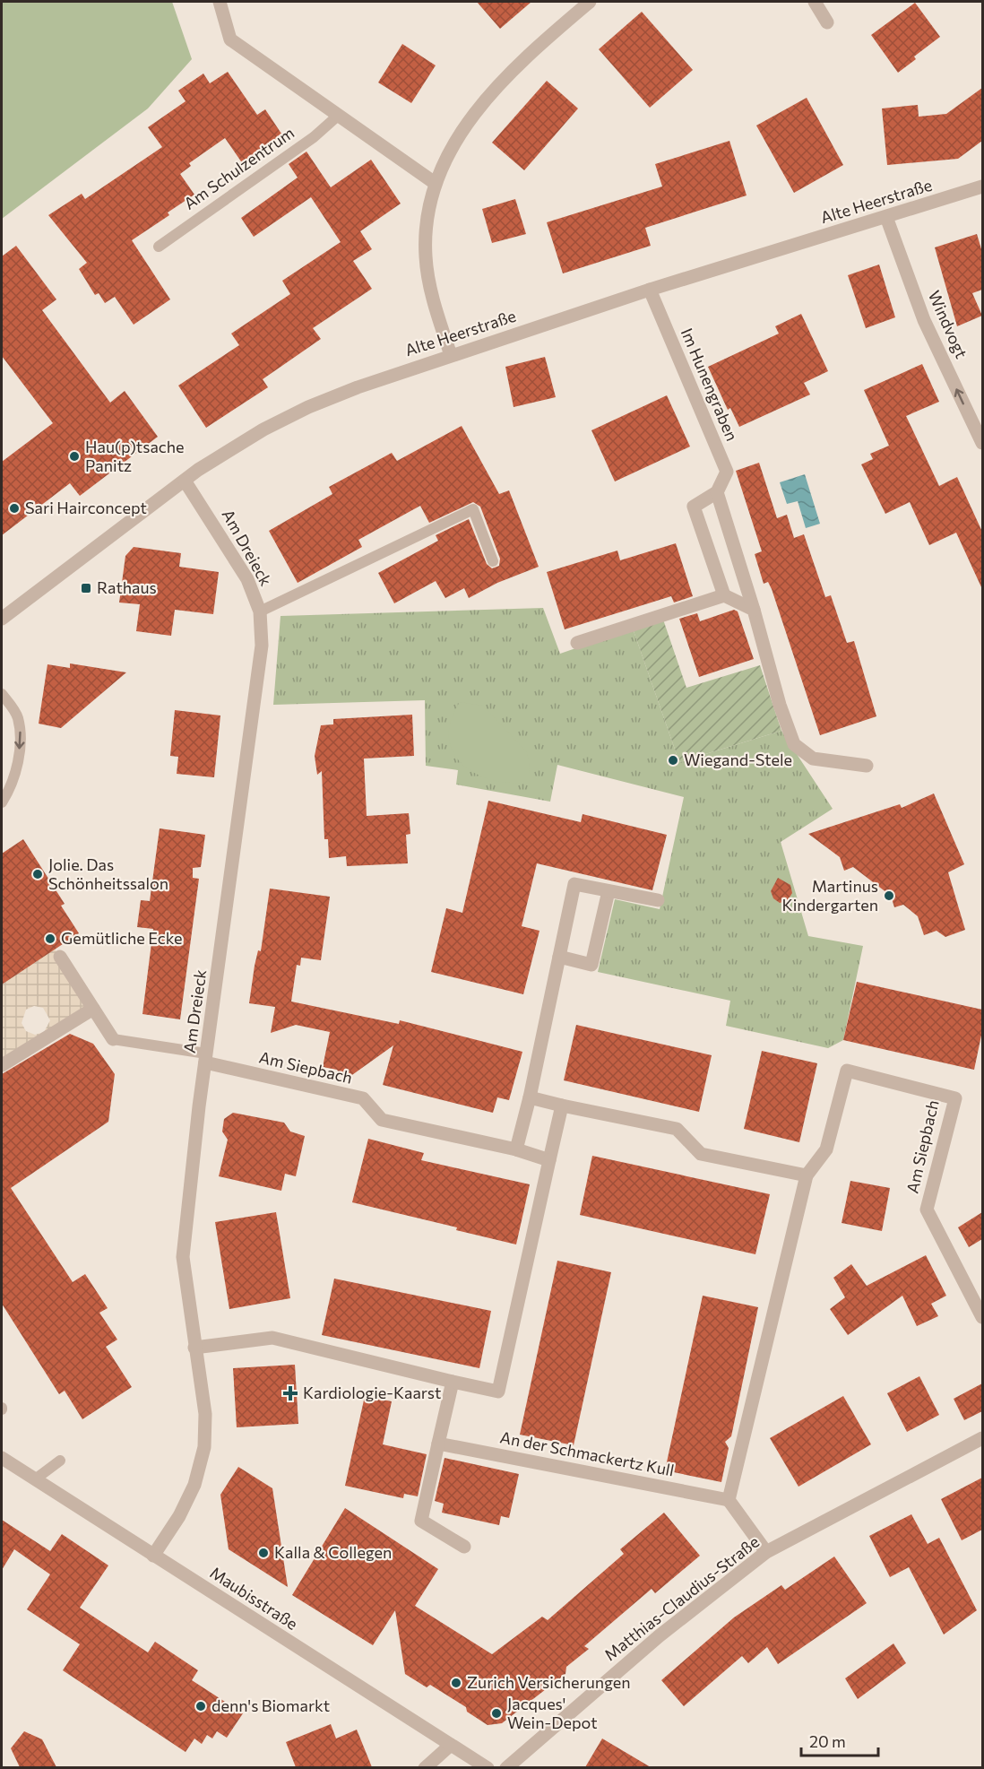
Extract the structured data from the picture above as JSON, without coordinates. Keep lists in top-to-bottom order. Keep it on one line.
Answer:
{"streets":{"street":["Alte Heerstraße","Windvogt","Im Hunengraben","Am Dreieck","Am Siepbach","An der Schmackertz Kull","Maubisstraße","Matthias-Claudius-Straße"],"lane":["Am Schulzentrum"]},"crossings":[["Alte Heerstraße","Windvogt"],["Alte Heerstraße","Im Hunengraben"],["Alte Heerstraße","Am Dreieck"],["Am Dreieck","Am Siepbach"],["Am Dreieck","Maubisstraße"],["Am Siepbach","An der Schmackertz Kull"]],"one_way":["Windvogt"],"places":{"other":["Hau(p)tsache Panitz","Sari Hairconcept","Wiegand-Stele","Jolie. Das Schönheitssalon","Martinus Kindergarten","Gemütliche Ecke","Kalla & Collegen","Zurich Versicherungen","denn's Biomarkt","Jacques' Wein-Depot"],"transit":["Rathaus"],"health":["Kardiologie-Kaarst"]},"scale_bar":"20 m"}
